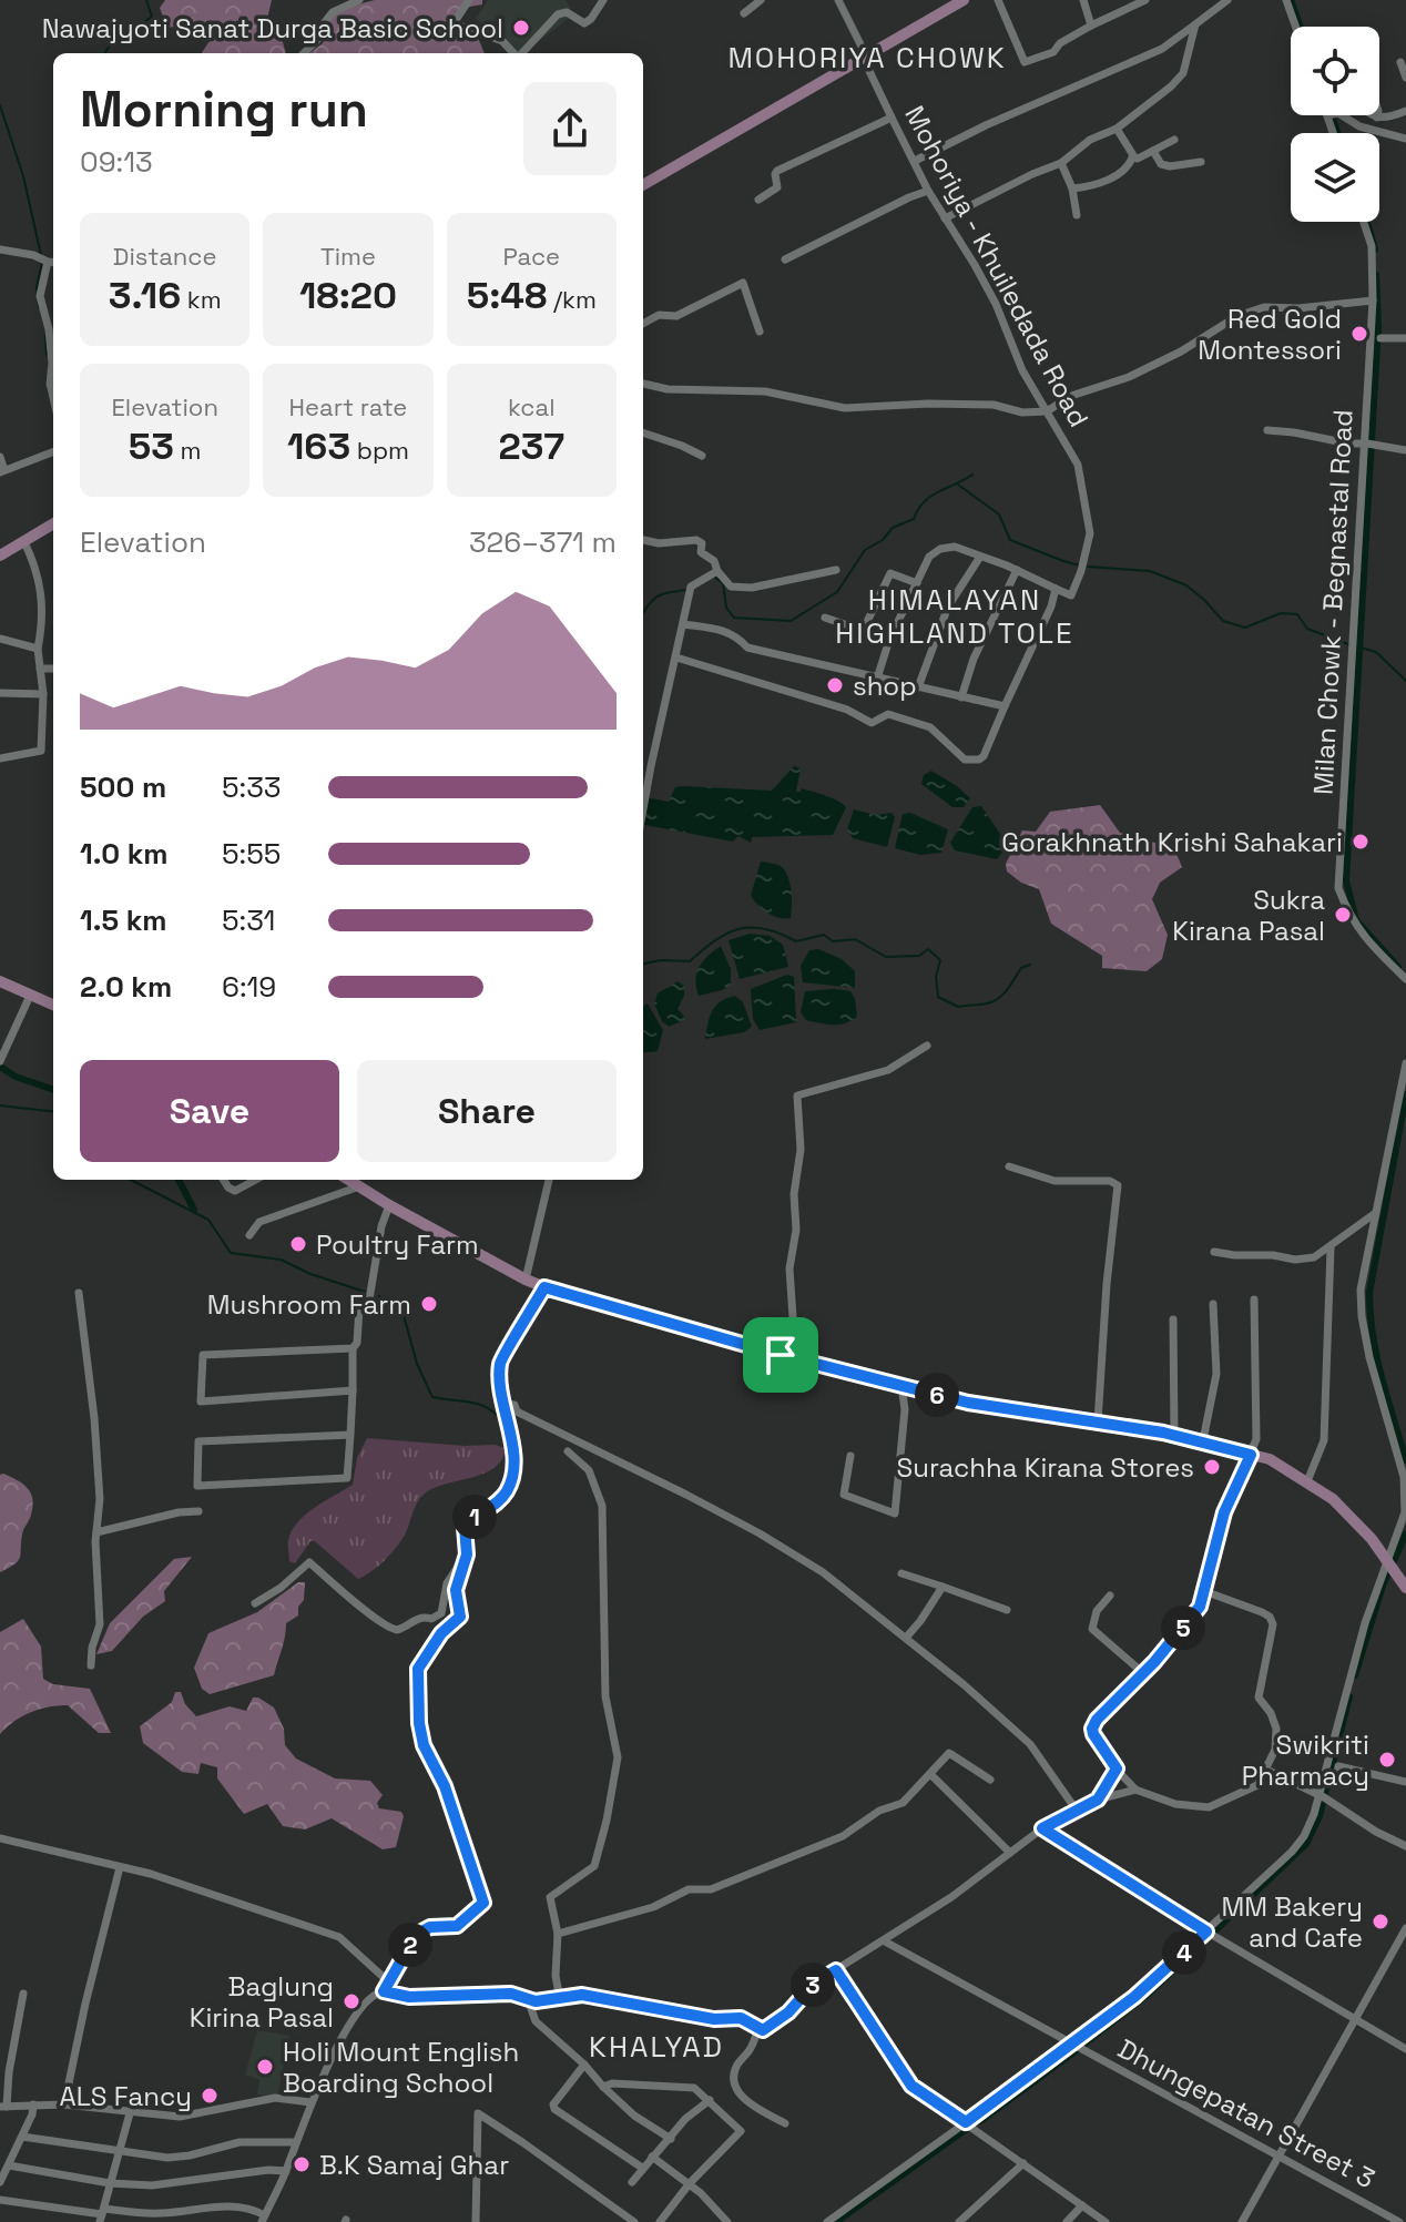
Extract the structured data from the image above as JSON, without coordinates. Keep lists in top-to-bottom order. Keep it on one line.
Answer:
{"streets":{"street":["Mohoriya - Khuiledada Road","Milan Chowk - Begnastal Road","Dhungepatan Street 3"]},"districts":["MOHORIYA CHOWK","HIMALAYAN HIGHLAND TOLE","KHALYAD"],"places":["Nawajyoti Sanat Durga Basic School","Red Gold Montessori","shop","Gorakhnath Krishi Sahakari","Sukra Kirana Pasal","Poultry Farm","Mushroom Farm","Surachha Kirana Stores","Swikriti Pharmacy","MM Bakery and Cafe","Baglung Kirina Pasal","Holi Mount English Boarding School","ALS Fancy","B.K Samaj Ghar"],"page":{"heading":["Morning run","09:13"],"stats":[["Distance","3.16 km"],["Time","18:20"],["Pace","5:48 /km"],["Elevation","53 m"],["Heart rate","163 bpm"],["kcal","237"]],"chart":["Elevation","326–371 m"],"list":[{"name":"500 m","note":"5:33"},{"name":"1.0 km","note":"5:55"},{"name":"1.5 km","note":"5:31"},{"name":"2.0 km","note":"6:19"}],"buttons":["Save","Share"],"pins":["6","1","5","2","4","3"]}}
